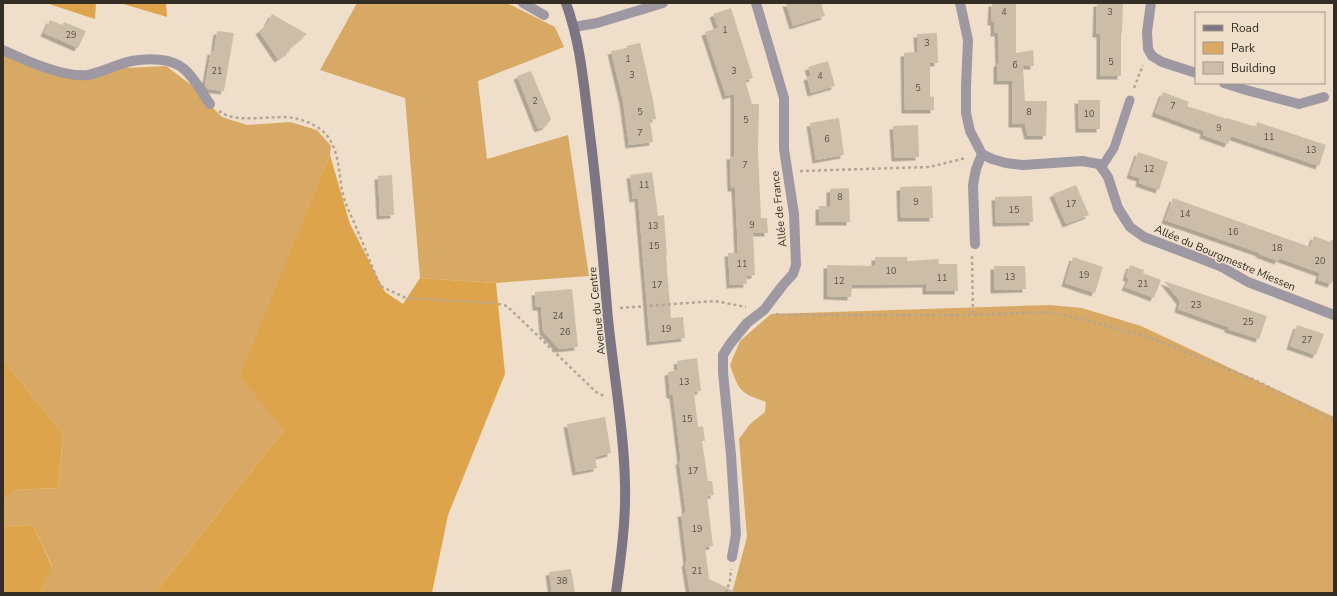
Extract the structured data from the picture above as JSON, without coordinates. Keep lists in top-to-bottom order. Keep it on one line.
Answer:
{"streets":{"street":["Allée de France","Allée du Bourgmestre Miessen","Avenue du Centre"]},"house_numbers":["4","3","1","29","3","1","5","6","21","3","3","4","5","2","7","5","8","10","5","9","7","11","6","13","7","12","11","8","9","17","15","14","9","13","16","15","18","20","11","10","19","13","11","12","21","17","23","24","25","19","26","27","13","15","17","19","21","38"],"legend":["Road","Park","Building"]}
